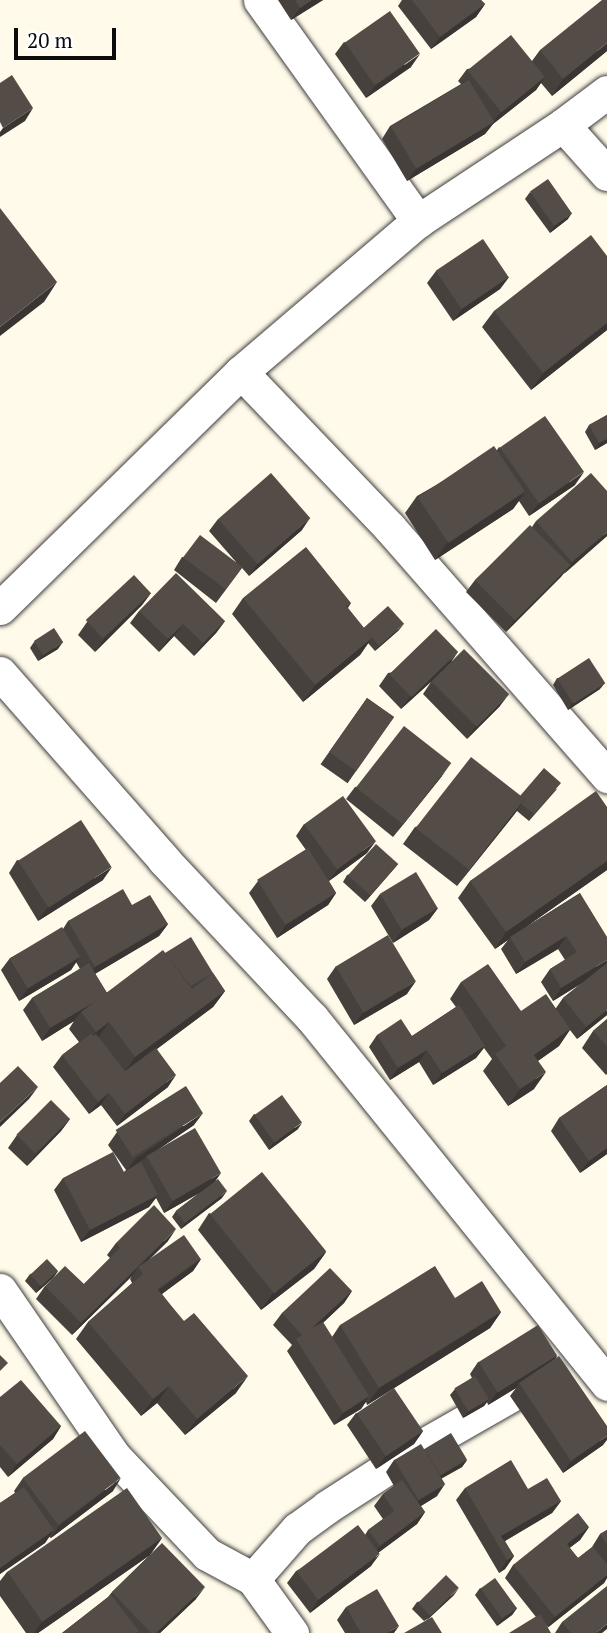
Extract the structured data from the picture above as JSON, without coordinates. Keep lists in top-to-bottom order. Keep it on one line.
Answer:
{"scale_bar":"20 m"}
